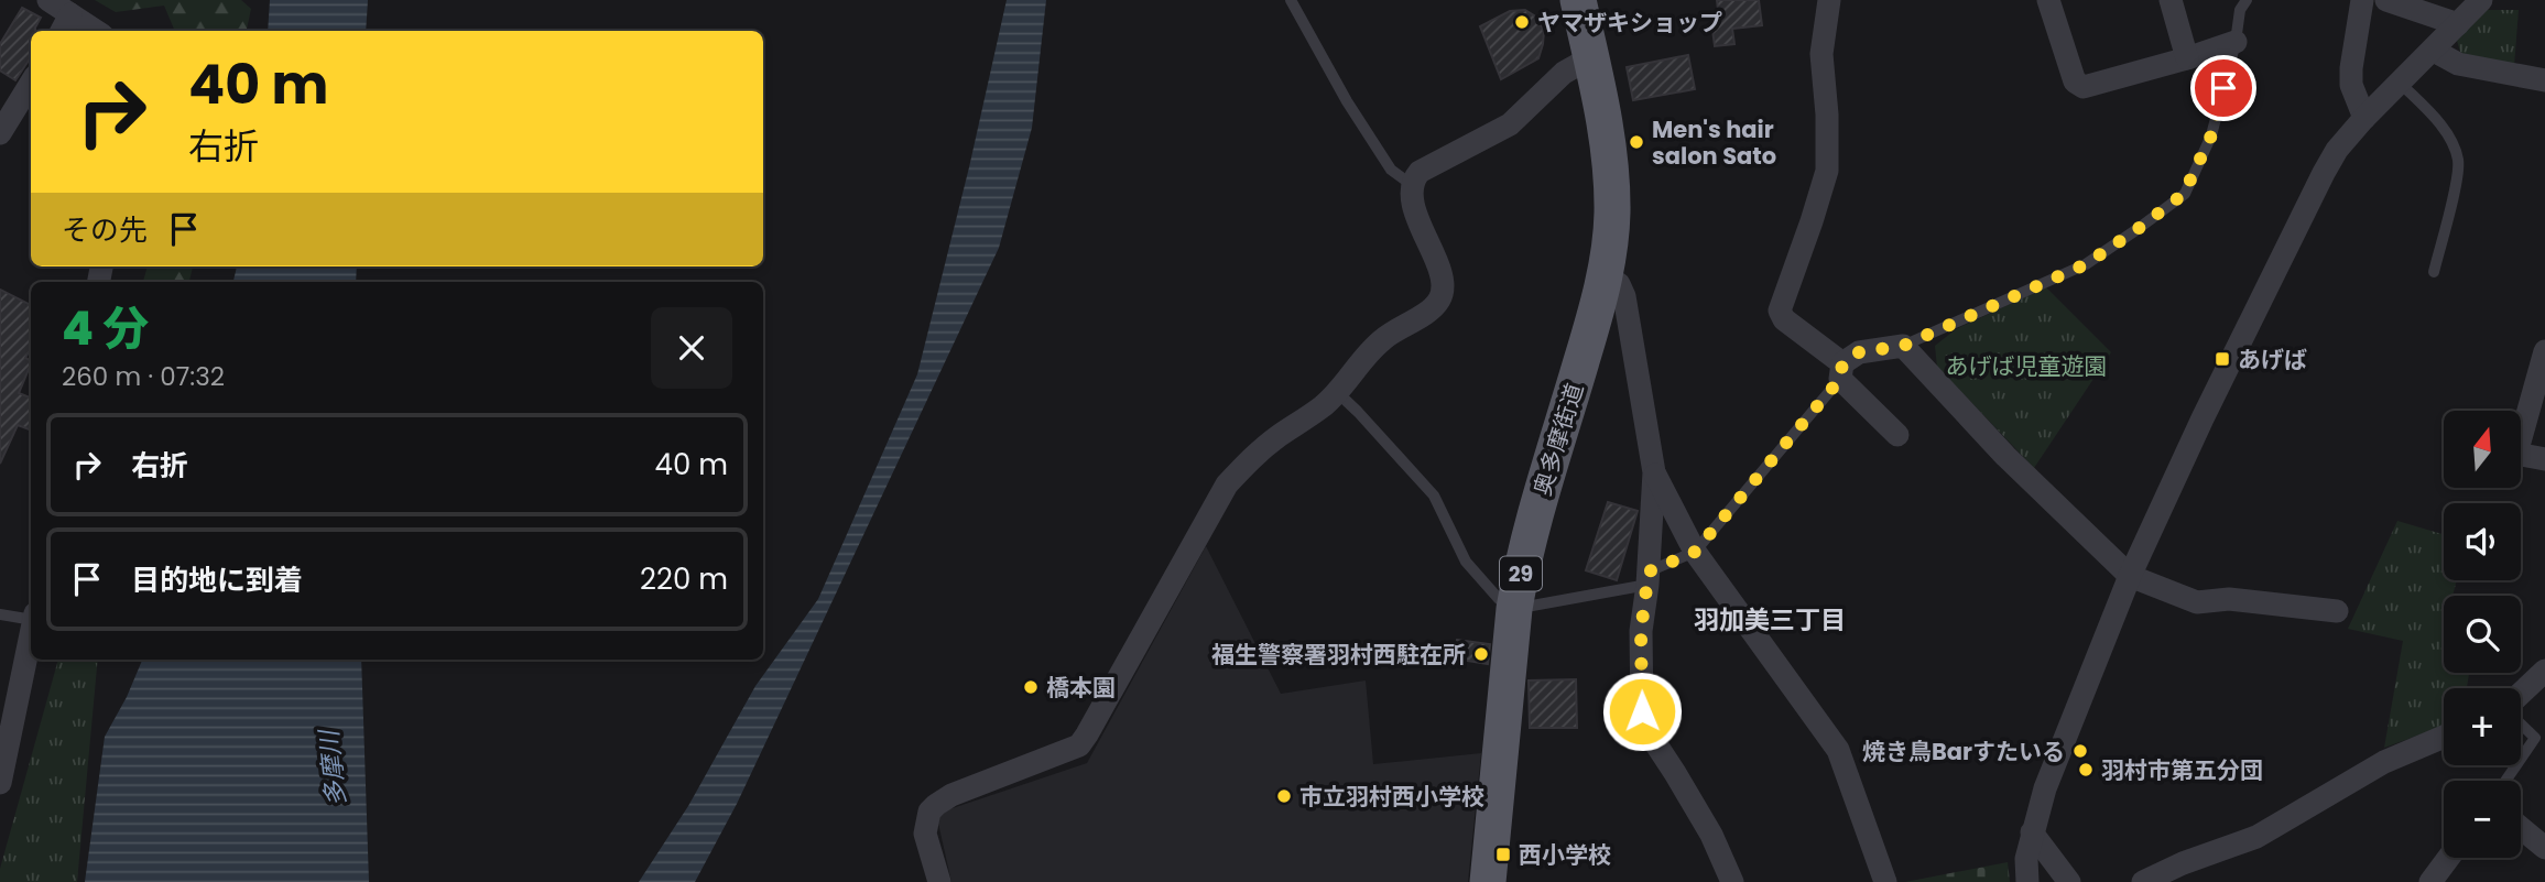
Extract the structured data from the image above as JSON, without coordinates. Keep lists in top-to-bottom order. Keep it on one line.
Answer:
{"streets":{"main road":["奥多摩街道","29"]},"districts":["羽加美三丁目"],"water":["多摩川"],"parks":["あげば児童遊園"],"places":{"other":["ヤマザキショップ","Men's hair salon Sato","福生警察署羽村西駐在所","橋本園","焼き鳥Barすたいる","羽村市第五分団","市立羽村西小学校"],"transit":["あげば","西小学校"]},"north":"top","page":{"turn":["40 m","右折"],"then":"その先","heading":["4 分","260 m · 07:32"],"map_buttons":["+","−"],"list":[{"name":"右折","value":"40 m"},{"name":"目的地に到着","value":"220 m"}]}}
